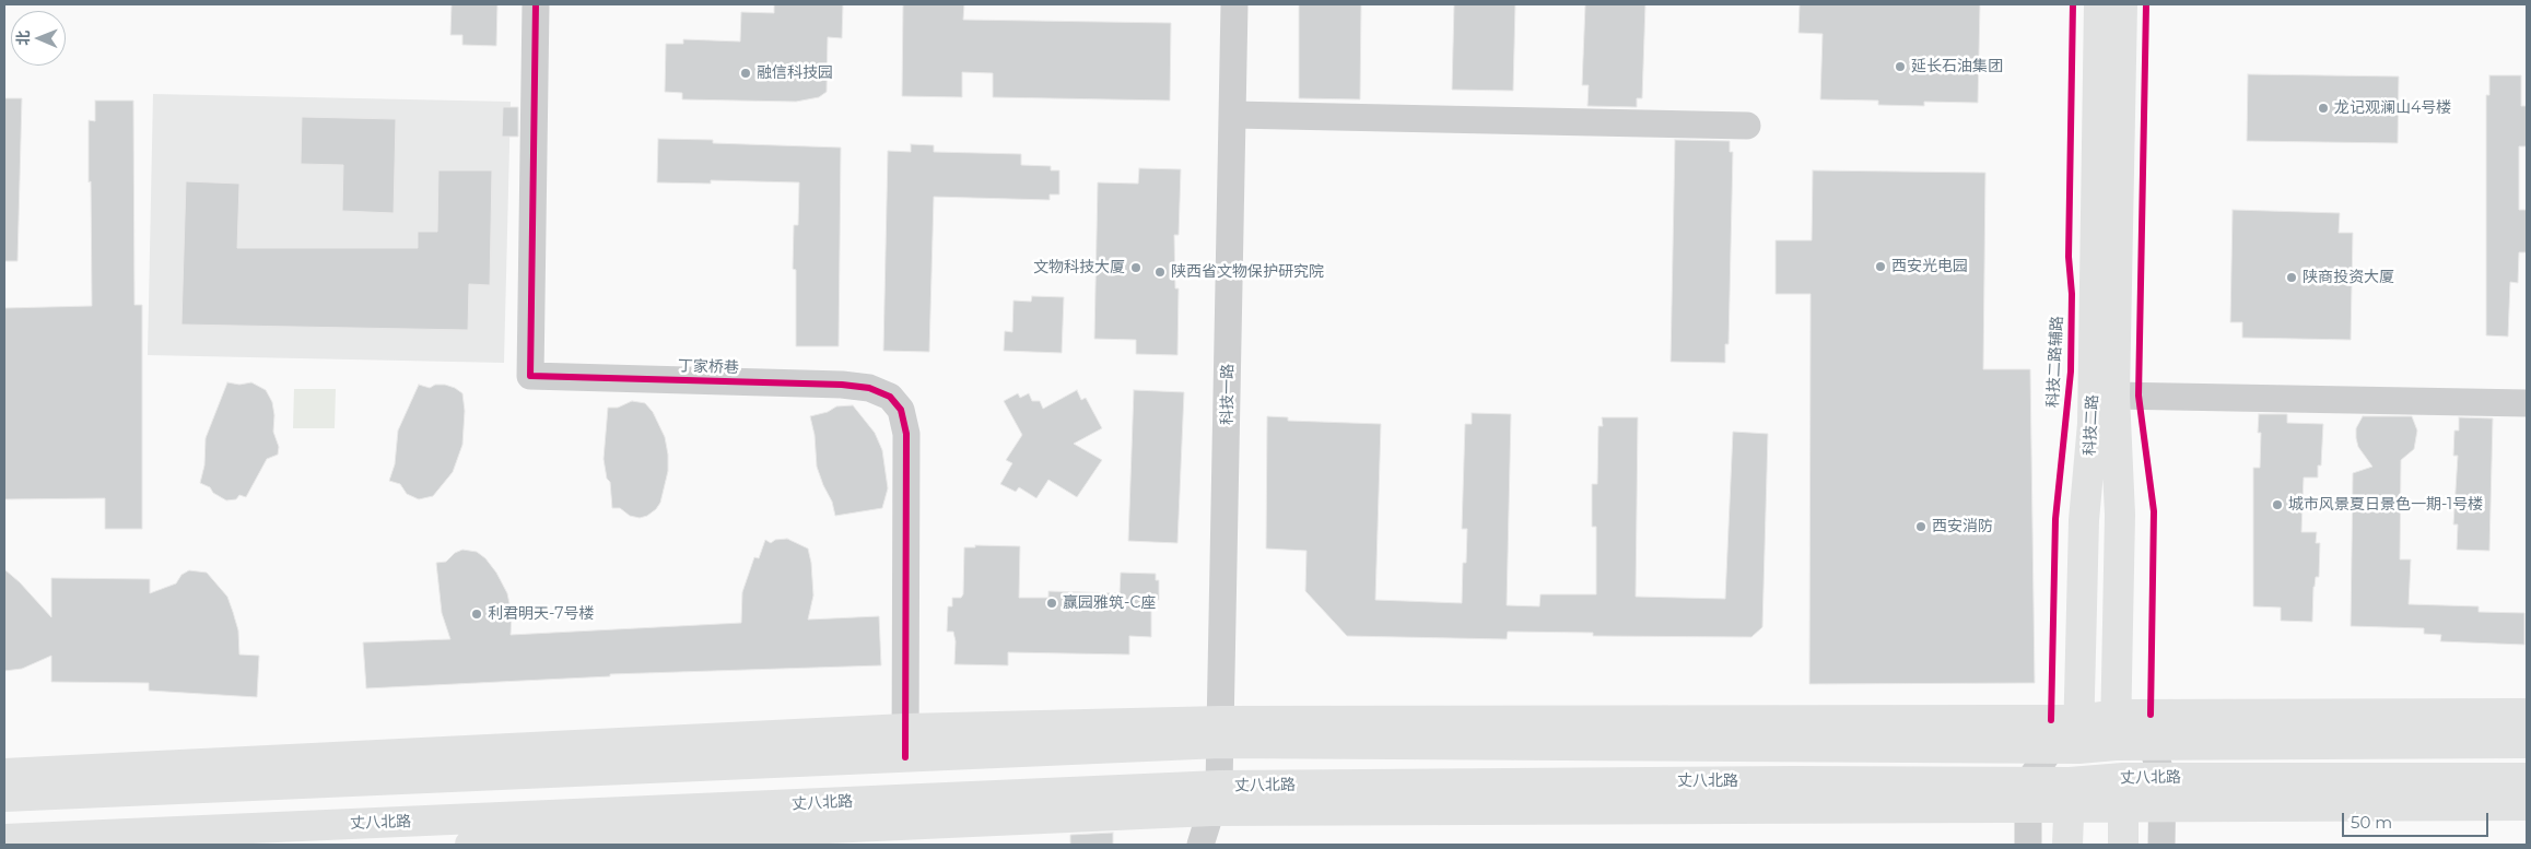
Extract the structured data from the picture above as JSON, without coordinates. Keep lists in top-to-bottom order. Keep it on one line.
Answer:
{"streets":{"main road":["科技二路","丈八北路"],"street":["丁家桥巷","科技一路"],"cycle path":["科技二路辅路"]},"crossings":[["科技一路","丈八北路"],["科技二路","丈八北路"]],"places":["延长石油集团","融信科技园","龙记观澜山4号楼","西安光电园","文物科技大厦","陕西省文物保护研究院","陕商投资大厦","城市风景夏日景色一期-1号楼","西安消防","赢园雅筑-C座","利君明天-7号楼"],"scale_bar":"50 m","north":"left"}
